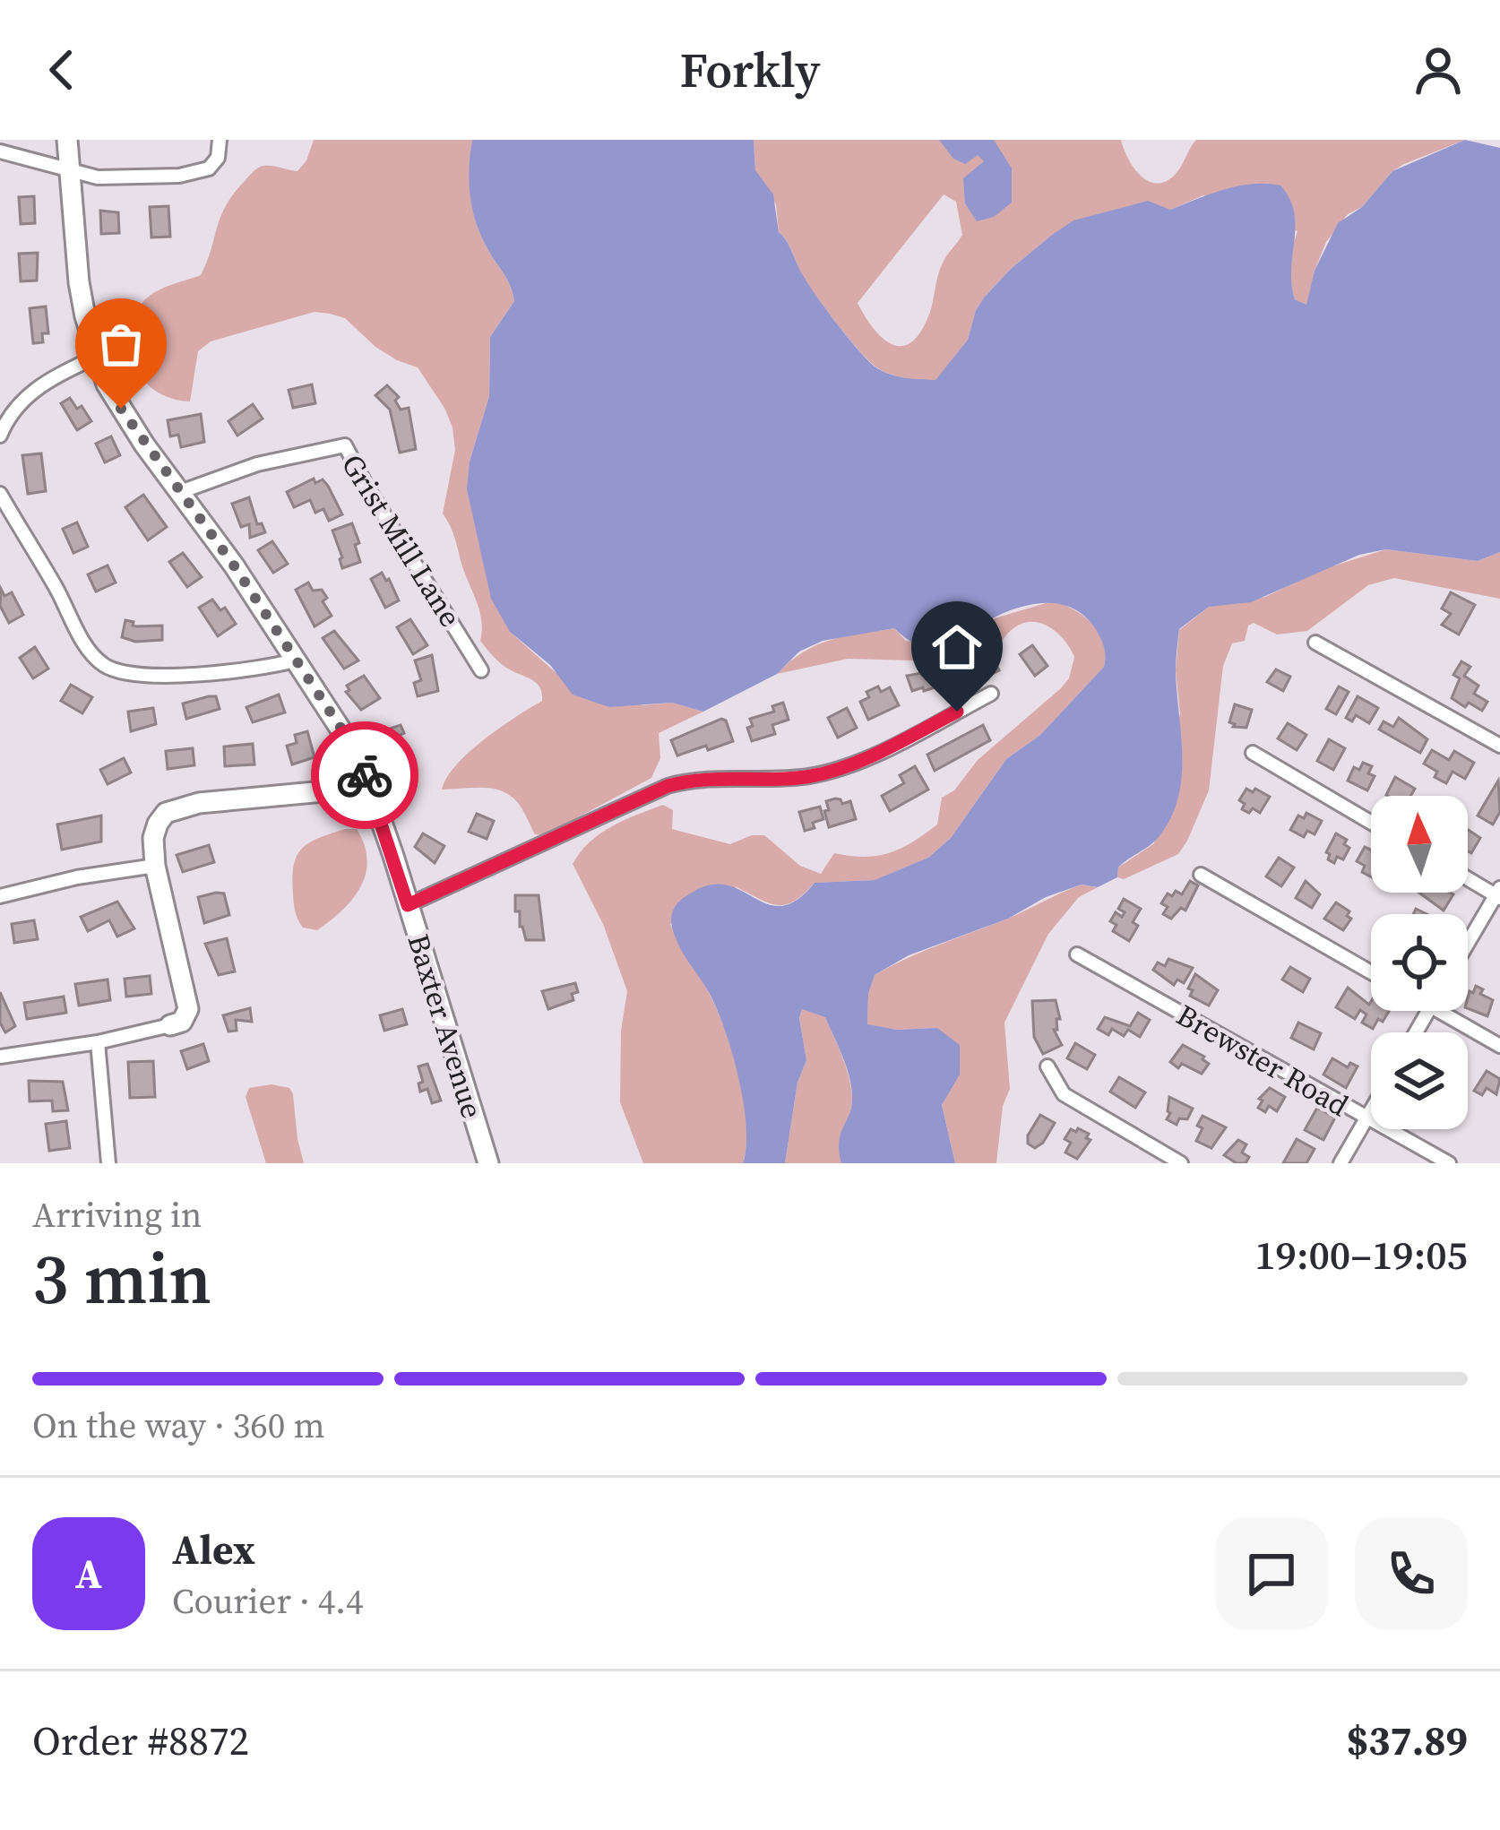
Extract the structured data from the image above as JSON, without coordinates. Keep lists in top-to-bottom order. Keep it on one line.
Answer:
{"streets":{"street":["Grist Mill Lane","Baxter Avenue","Brewster Road"]},"crossings":[["Grist Mill Lane","Baxter Avenue"]],"north":"top","page":{"header":"Forkly","heading":["3 min","Arriving in","19:00–19:05"],"panel":["Alex","Courier · 4.4","Order #8872","$37.89"],"bar":"On the way · 360 m","round":"A"}}
